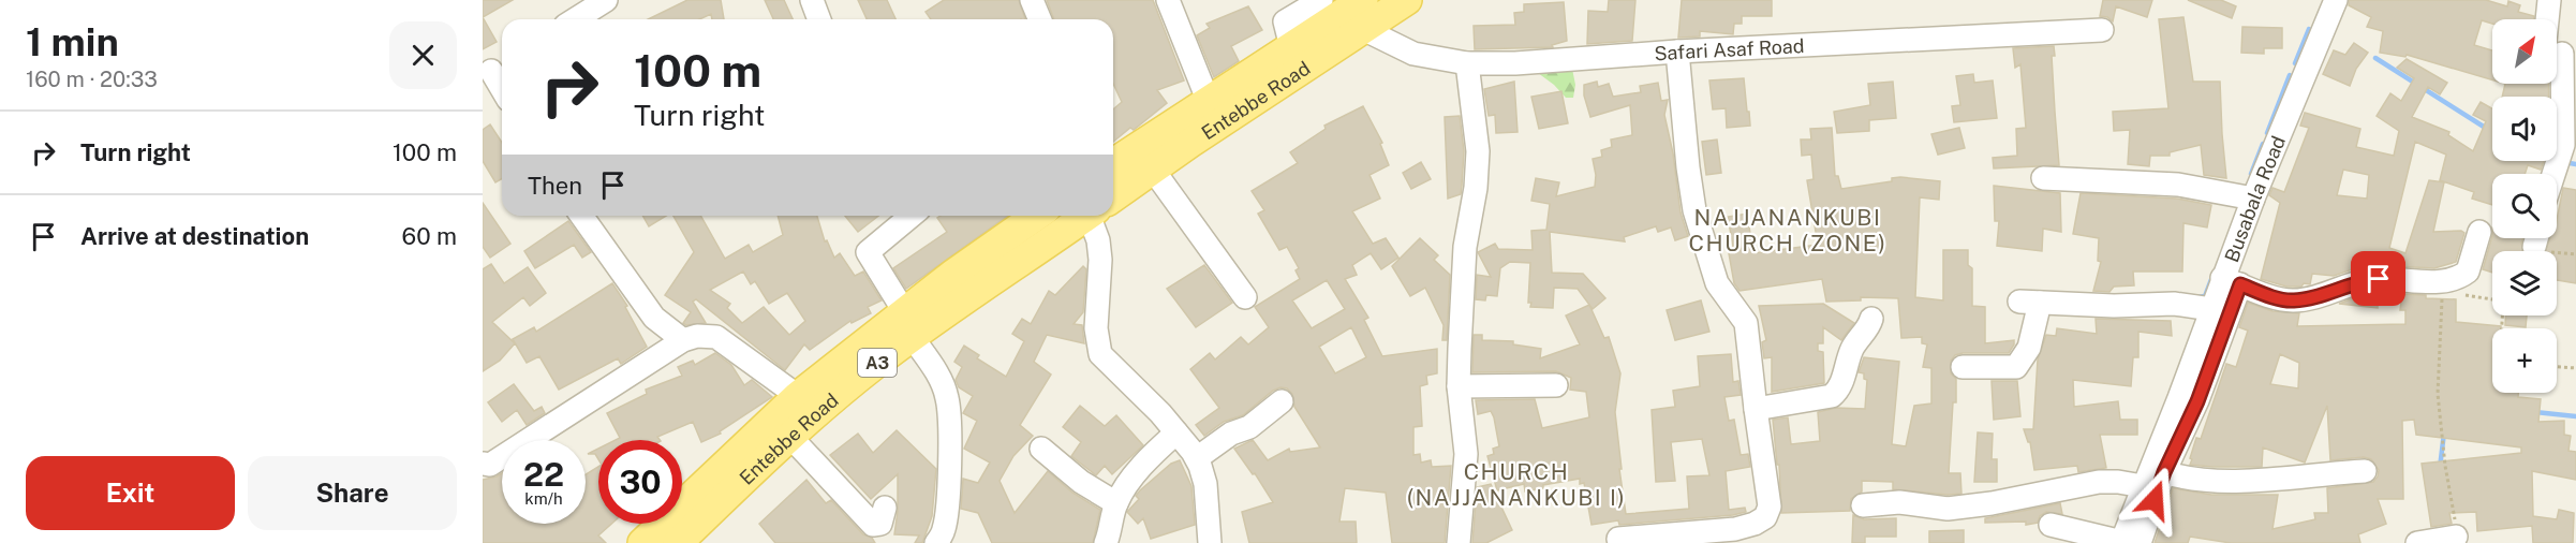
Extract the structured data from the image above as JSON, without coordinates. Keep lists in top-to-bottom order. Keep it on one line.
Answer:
{"streets":{"main road":["Entebbe Road","A3"],"street":["Safari Asaf Road","Busabala Road"]},"crossings":[["Safari Asaf Road","Entebbe Road"]],"districts":["NAJJANANKUBI CHURCH (ZONE)","CHURCH (NAJJANANKUBI I)"],"north":"top right","page":{"heading":["1 min","160 m · 20:33"],"map_buttons":"+","turn":["100 m","Turn right"],"list":[{"name":"Turn right","value":"100 m"},{"name":"Arrive at destination","value":"60 m"}],"then":"Then","speed":"22 km/h","limit":"30","buttons":["Exit","Share"]}}
